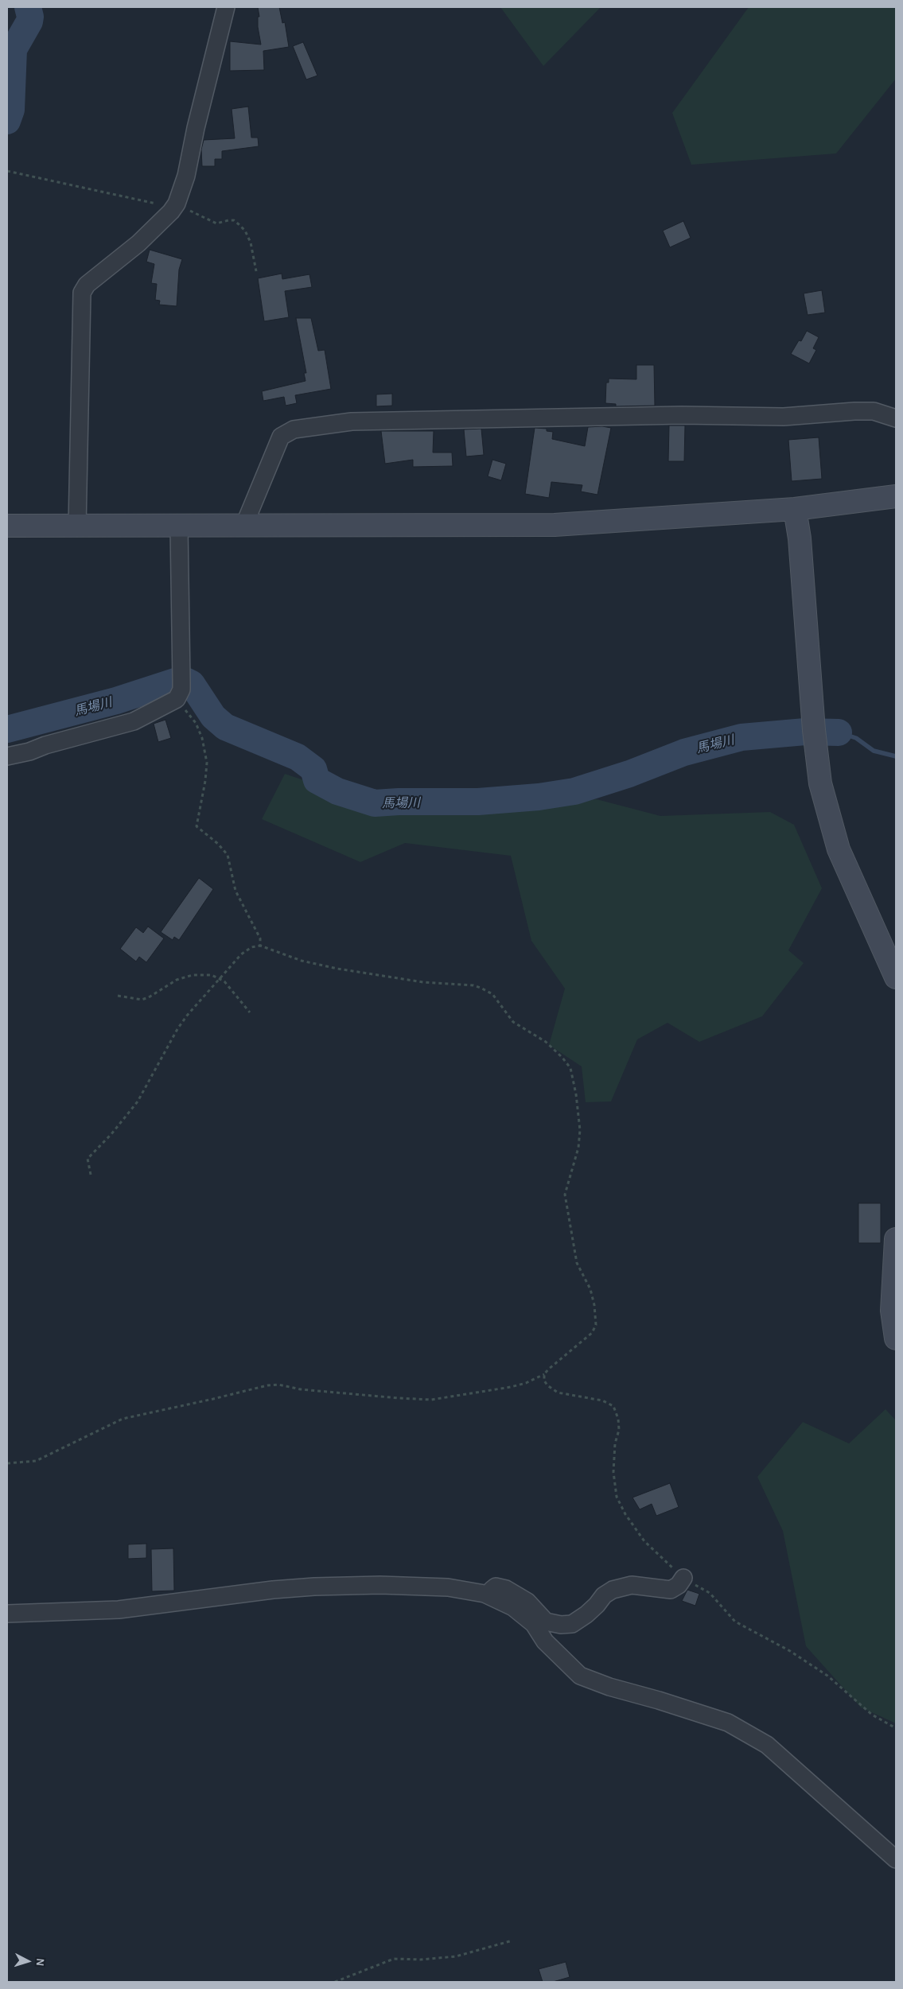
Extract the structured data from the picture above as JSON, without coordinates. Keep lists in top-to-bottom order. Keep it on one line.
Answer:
{"water":["馬場川"],"north":"right"}
